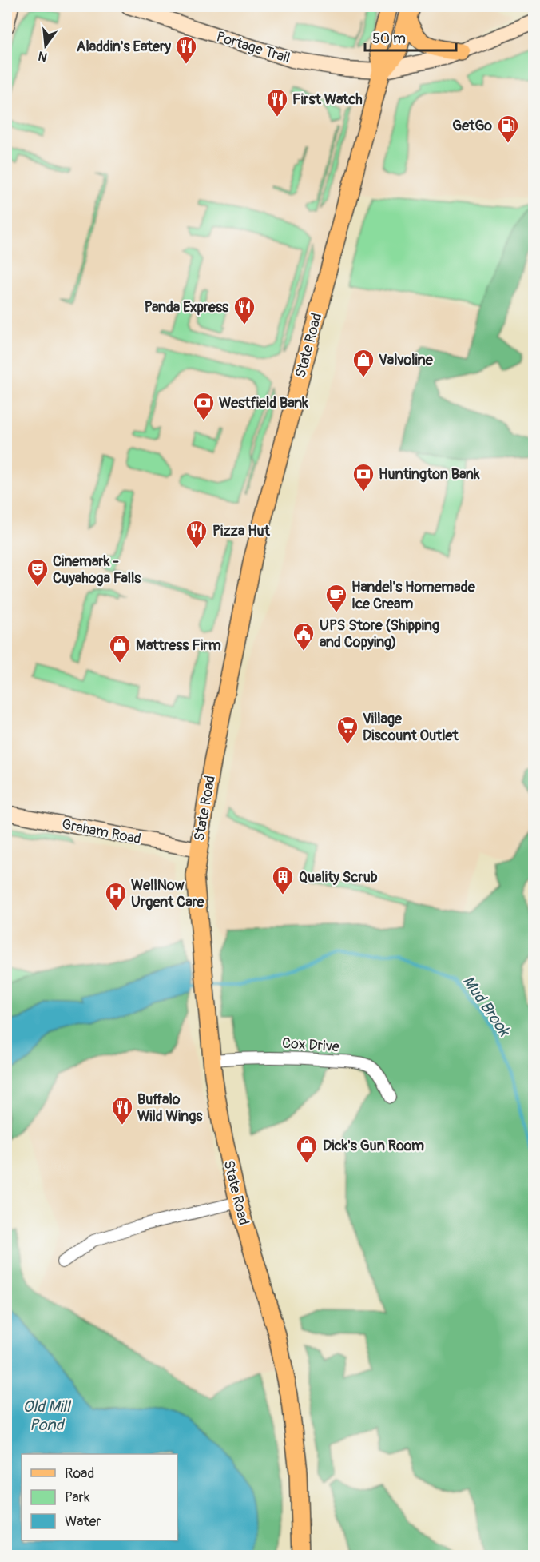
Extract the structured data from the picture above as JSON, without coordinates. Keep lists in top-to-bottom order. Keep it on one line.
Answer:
{"streets":{"main road":["Portage Trail","State Road","Graham Road"],"street":["Cox Drive"]},"crossings":[["Portage Trail","State Road"],["State Road","Graham Road"],["State Road","Cox Drive"]],"water":["Mud Brook","Old Mill Pond"],"places":{"restaurant":["Aladdin's Eatery","First Watch","Panda Express","Pizza Hut","Buffalo Wild Wings"],"fuel station":["GetGo"],"shop":["Valvoline","Mattress Firm","Dick's Gun Room"],"bank":["Westfield Bank","Huntington Bank"],"theatre":["Cinemark - Cuyahoga Falls"],"cafe":["Handel's Homemade Ice Cream"],"public building":["UPS Store (Shipping and Copying)"],"supermarket":["Village Discount Outlet"],"building":["Quality Scrub"],"hospital":["WellNow Urgent Care"]},"legend":["Road","Park","Water"],"scale_bar":"50 m","north":"bottom"}
